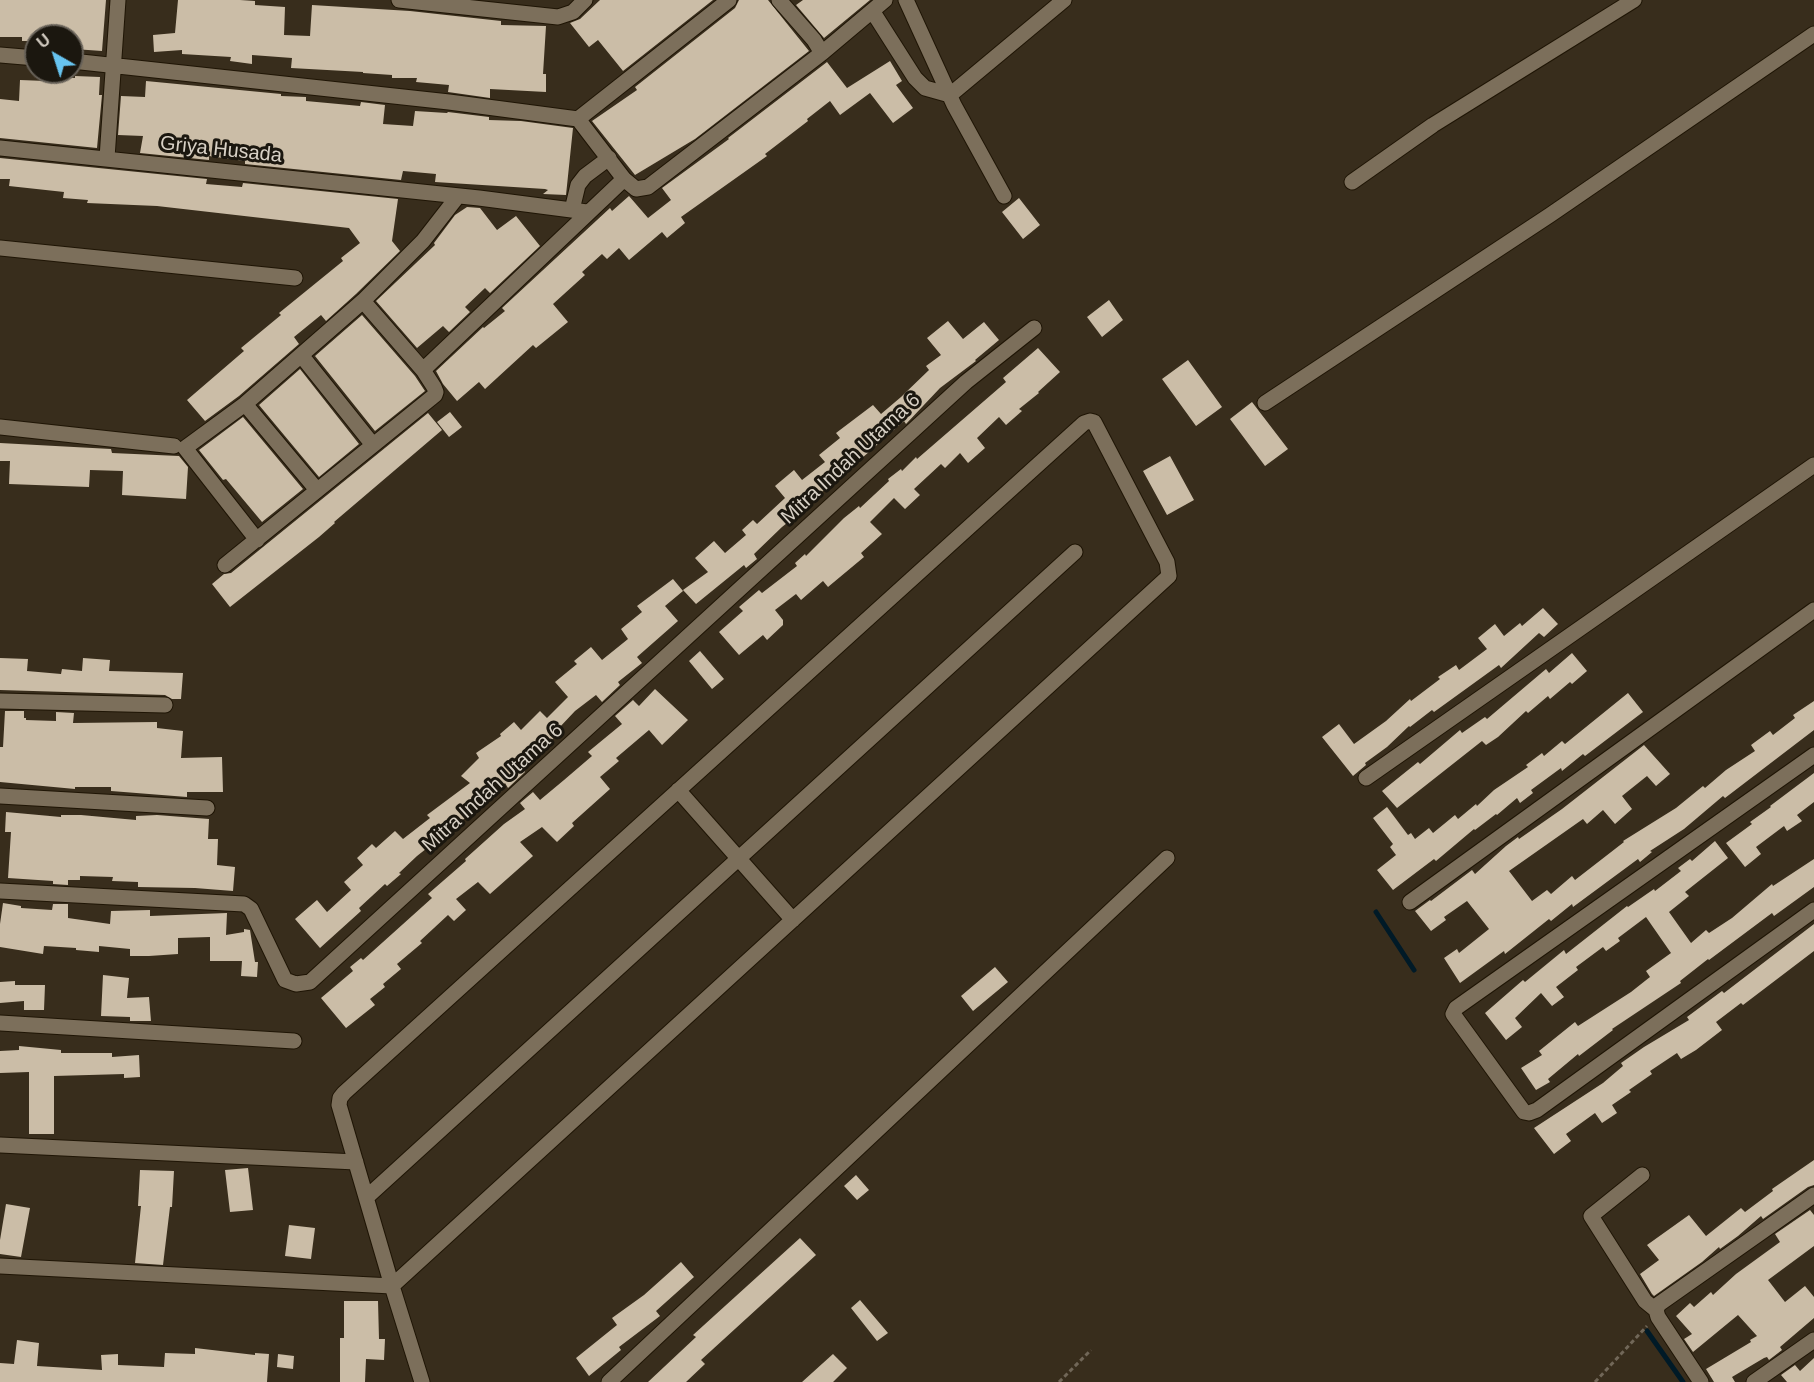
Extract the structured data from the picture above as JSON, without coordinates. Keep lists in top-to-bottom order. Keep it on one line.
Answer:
{"streets":{"street":["Griya Husada","Mitra Indah Utama 6"]},"north":"top left"}
